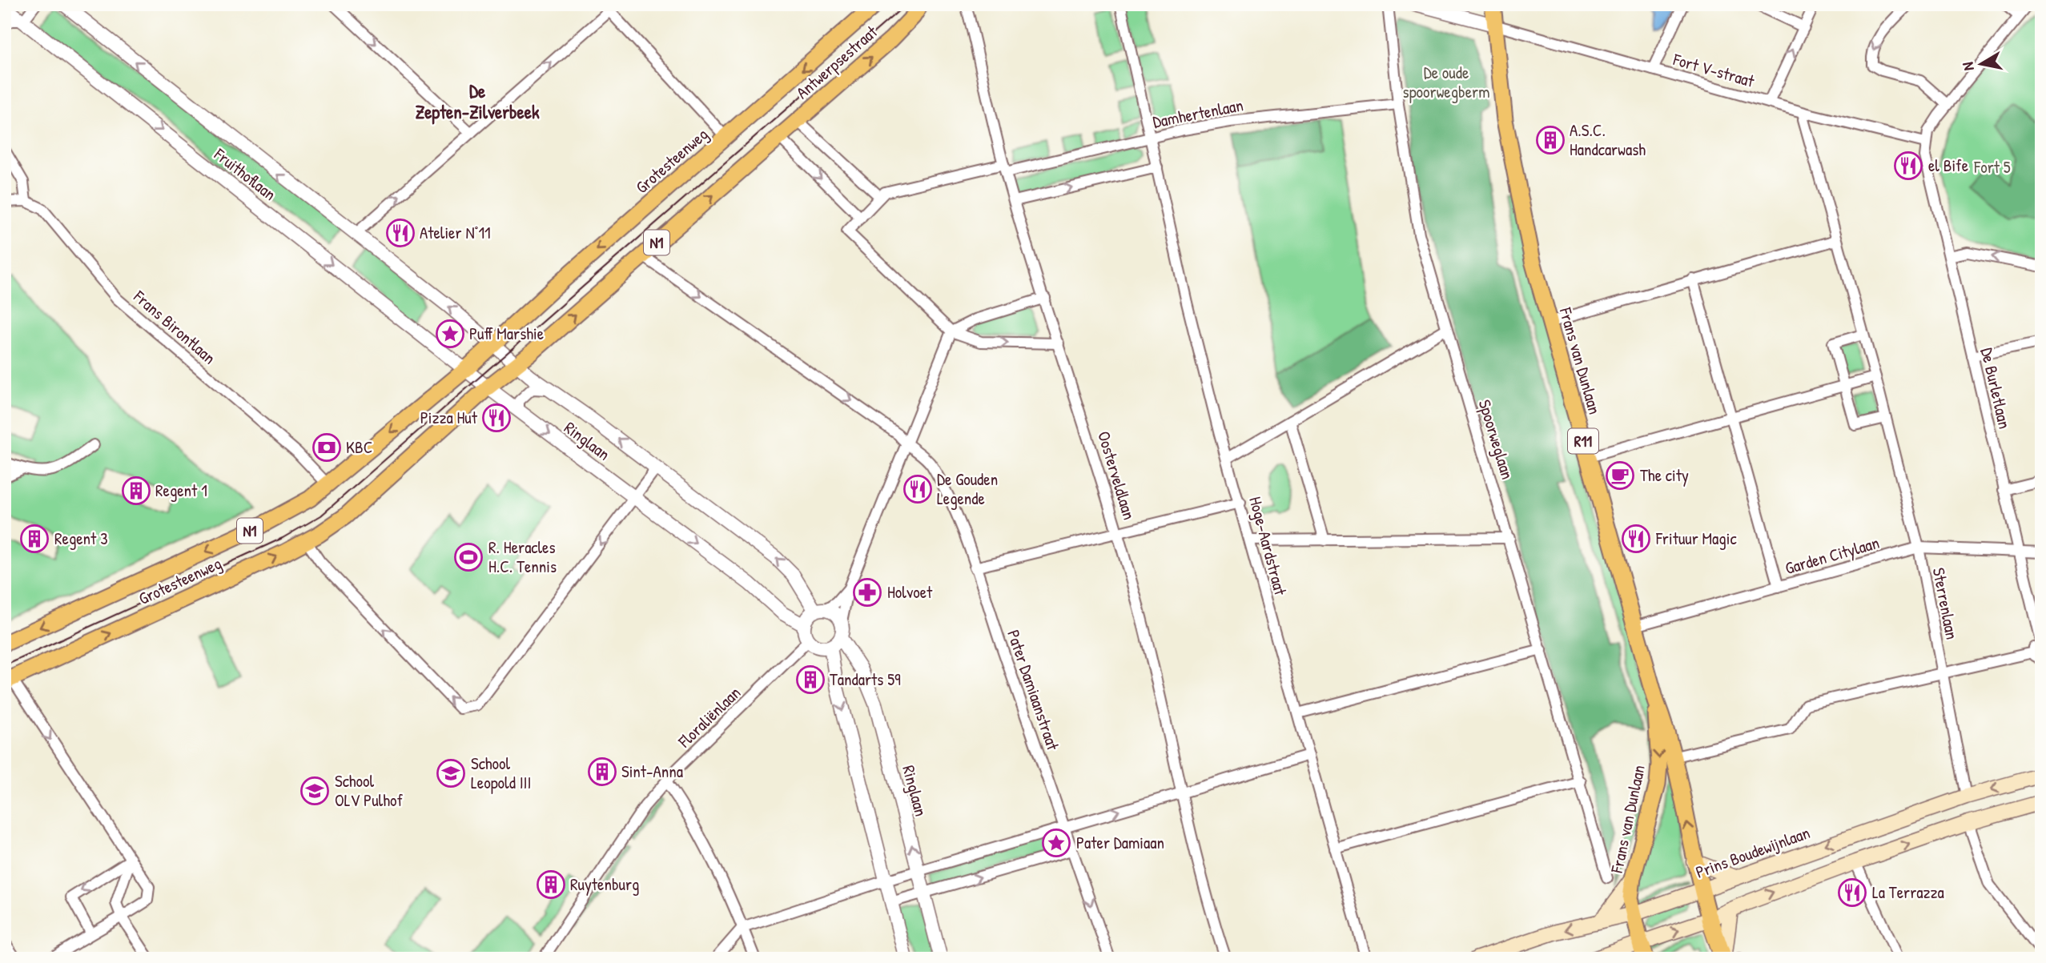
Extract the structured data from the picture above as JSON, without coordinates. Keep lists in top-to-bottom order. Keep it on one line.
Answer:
{"streets":{"highway":["R11"],"main road":["Antwerpsestraat","Grotesteenweg","N1","Frans van Dunlaan","Prins Boudewijnlaan"],"street":["Fort V-straat","Damhertenlaan","Fruithoflaan","Frans Birontlaan","De Burletlaan","Spoorweglaan","Ringlaan","Oosterveldlaan","Hoge-Aardstraat","Garden Citylaan","Sterrenlaan","Pater Damiaanstraat","Floraliënlaan"]},"crossings":[["Antwerpsestraat","N1"],["Fort V-straat","Frans van Dunlaan"],["Fort V-straat","De Burletlaan"],["Fort V-straat","R11"],["Fort V-straat","Sterrenlaan"],["Damhertenlaan","Spoorweglaan"],["Damhertenlaan","Oosterveldlaan"],["Damhertenlaan","Hoge-Aardstraat"],["Grotesteenweg","Fruithoflaan"],["Grotesteenweg","N1"],["Grotesteenweg","Frans Birontlaan"],["Grotesteenweg","Ringlaan"],["Fruithoflaan","N1"],["Fruithoflaan","Ringlaan"],["N1","Ringlaan"],["N1","Pater Damiaanstraat"],["Frans van Dunlaan","R11"],["Frans van Dunlaan","Garden Citylaan"],["Frans van Dunlaan","Prins Boudewijnlaan"],["De Burletlaan","Garden Citylaan"],["Ringlaan","Floraliënlaan"],["Garden Citylaan","Sterrenlaan"],["Sterrenlaan","Prins Boudewijnlaan"]],"one_way":["Antwerpsestraat","Pater Damiaanstraat"],"districts":["De Zepten-Zilverbeek"],"parks":["De oude spoorwegberm","Fort 5"],"places":{"building":["A.S.C. Handcarwash","Regent 1","Regent 3","Tandarts 59","Sint-Anna","Ruytenburg"],"restaurant":["el Bife","Atelier N°11","Pizza Hut","De Gouden Legende","Frituur Magic","La Terrazza"],"place":["Puff Marshie","Pater Damiaan"],"bank":["KBC"],"cafe":["The city"],"sports":["R. Heracles H.C. Tennis"],"pharmacy":["Holvoet"],"school or university":["School Leopold III","School OLV Pulhof"]},"north":"left"}
